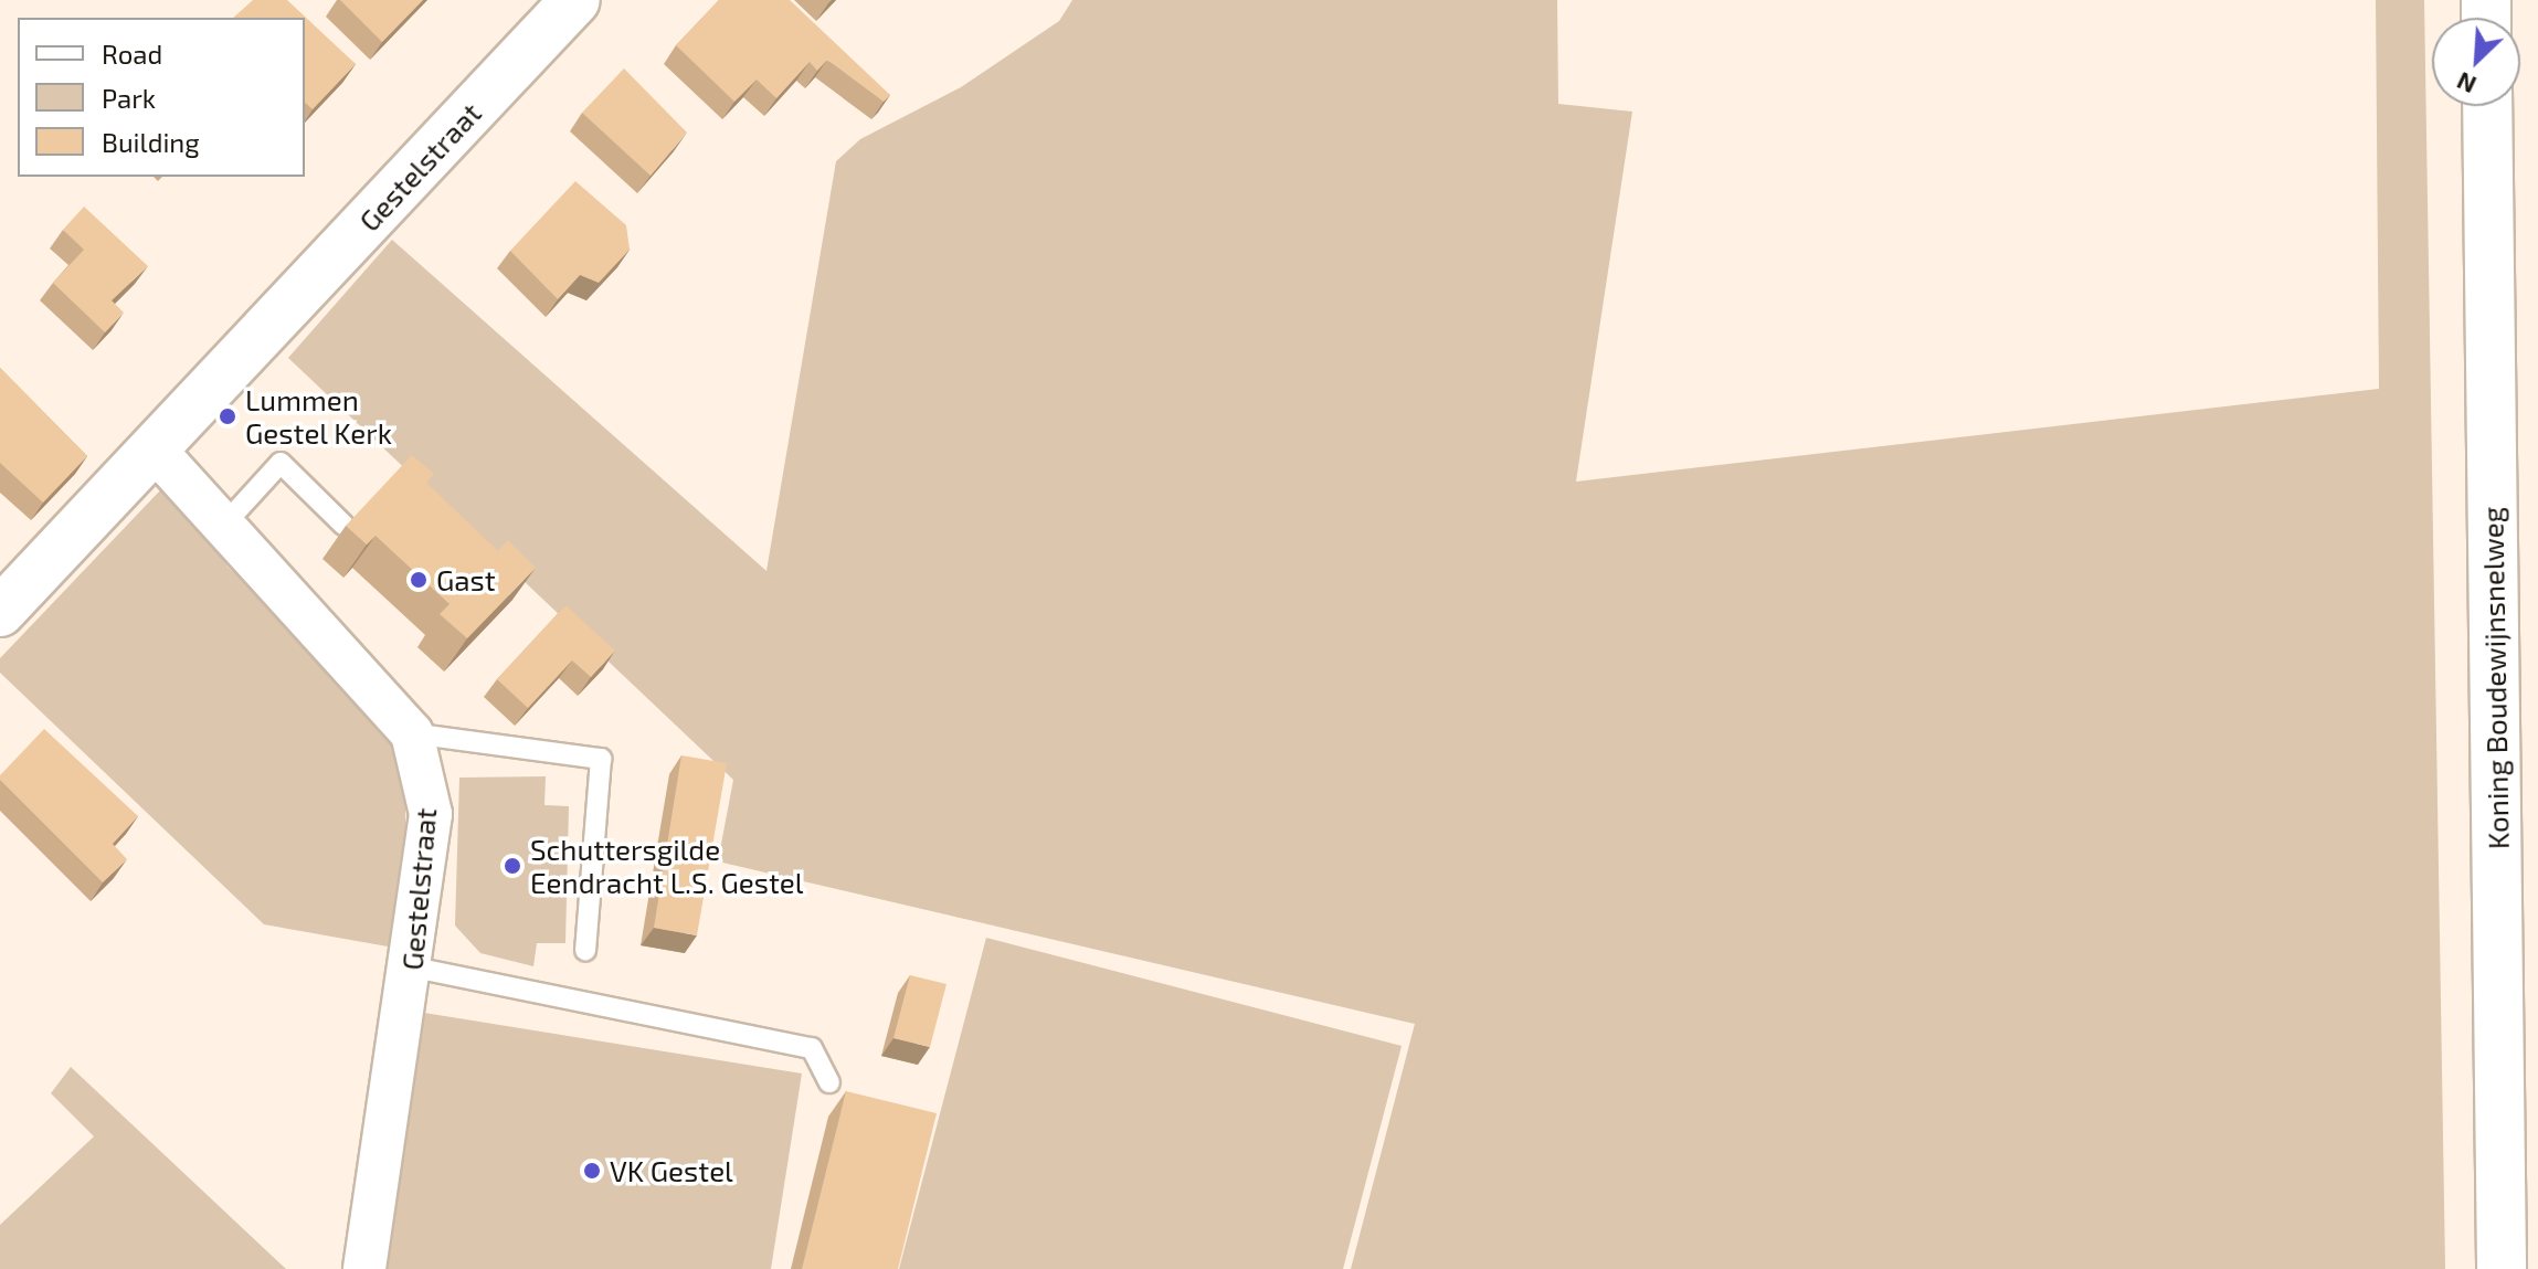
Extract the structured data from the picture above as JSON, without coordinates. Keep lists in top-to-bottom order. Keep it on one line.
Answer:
{"streets":{"main road":["Gestelstraat","Koning Boudewijnsnelweg"]},"places":["Lummen Gestel Kerk","Gast","Schuttersgilde Eendracht L.S. Gestel","VK Gestel"],"legend":["Road","Park","Building"],"north":"bottom left"}
